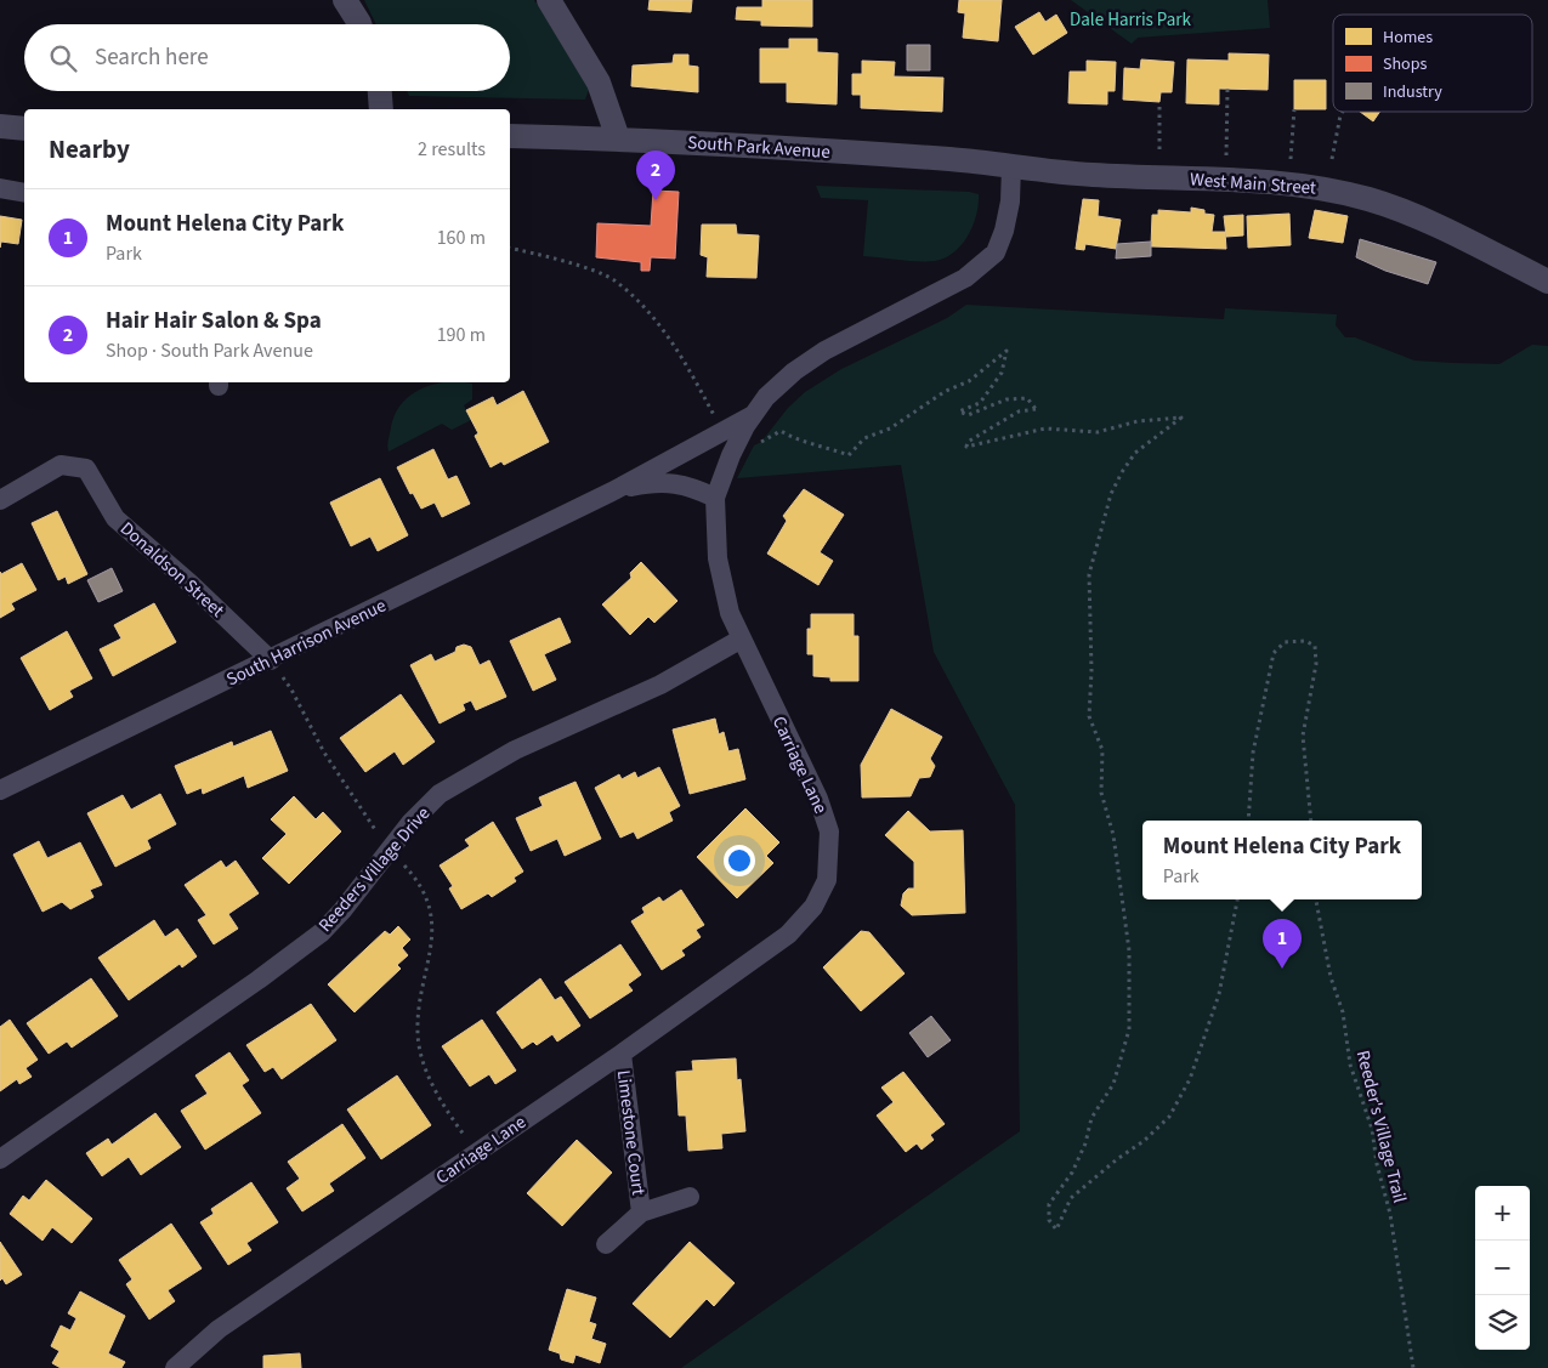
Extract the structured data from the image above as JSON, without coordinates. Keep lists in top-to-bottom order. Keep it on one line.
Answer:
{"streets":{"street":["South Park Avenue","West Main Street","Donaldson Street","South Harrison Avenue","Carriage Lane","Reeders Village Drive","Limestone Court"],"path":["Reeder's Village Trail"]},"crossings":[["South Park Avenue","West Main Street"],["South Park Avenue","Carriage Lane"],["West Main Street","Carriage Lane"],["Donaldson Street","South Harrison Avenue"],["South Harrison Avenue","Carriage Lane"],["Carriage Lane","Reeders Village Drive"],["Carriage Lane","Limestone Court"]],"parks":["Dale Harris Park"],"legend":["Homes","Shops","Industry"],"page":{"search":"Search here","heading":["Nearby","2 results"],"pins":["2","1"],"list":[{"mark":"1","name":"Mount Helena City Park","note":"Park","value":"160 m"},{"mark":"2","name":"Hair Hair Salon & Spa","note":"Shop · South Park Avenue","value":"190 m"}],"popup":["Mount Helena City Park","Park"],"map_buttons":["+","−"]}}
